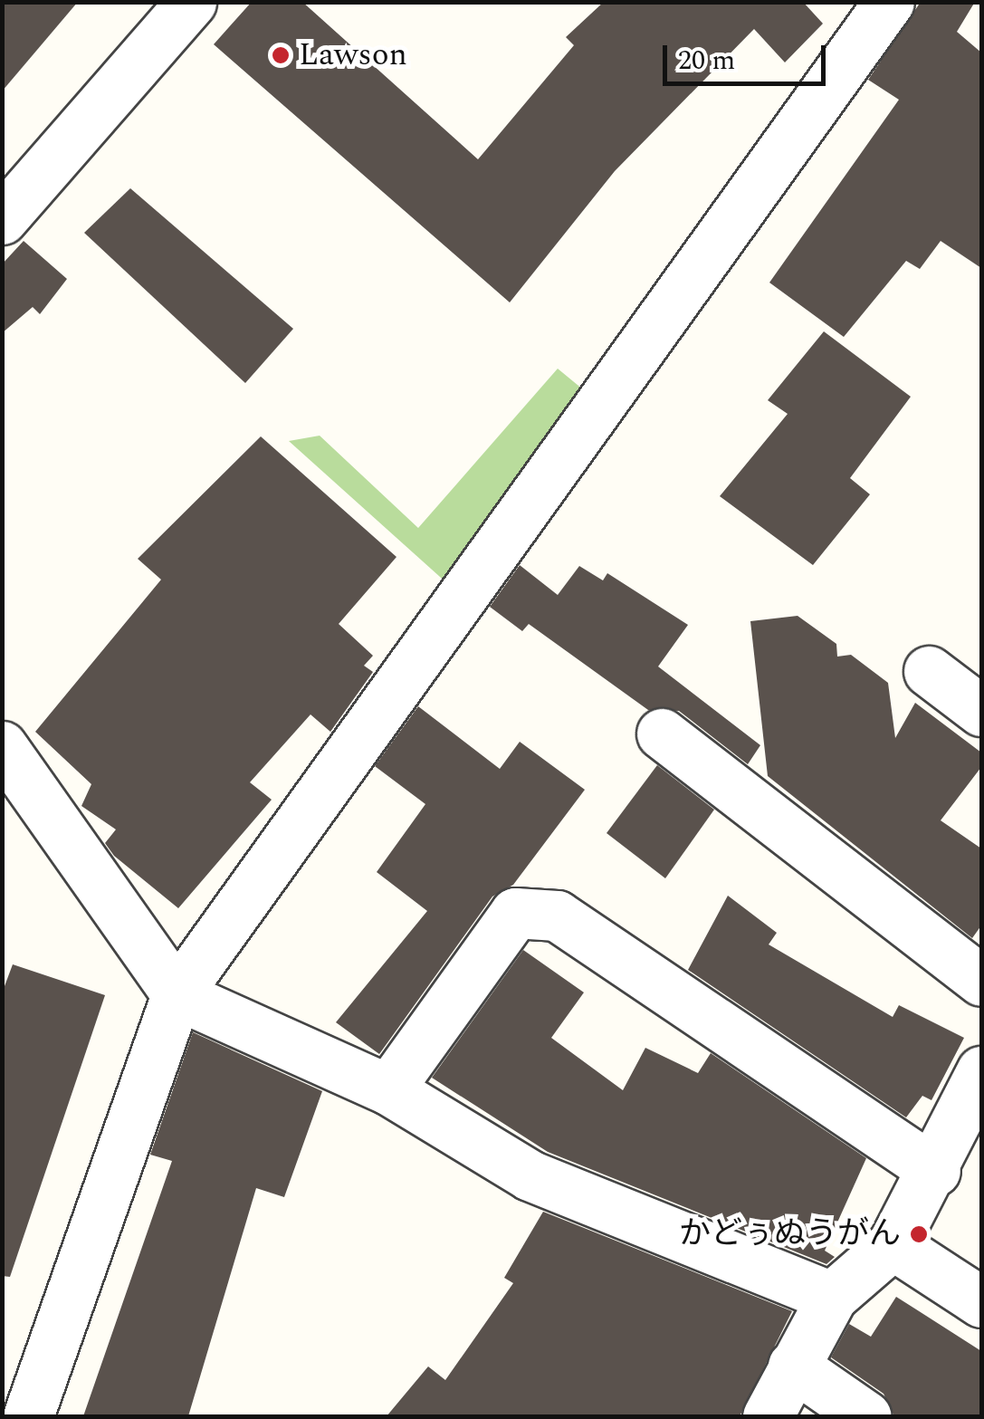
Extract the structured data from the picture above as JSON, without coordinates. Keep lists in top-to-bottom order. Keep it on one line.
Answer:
{"places":["Lawson","かどぅぬうがん"],"scale_bar":"20 m"}
